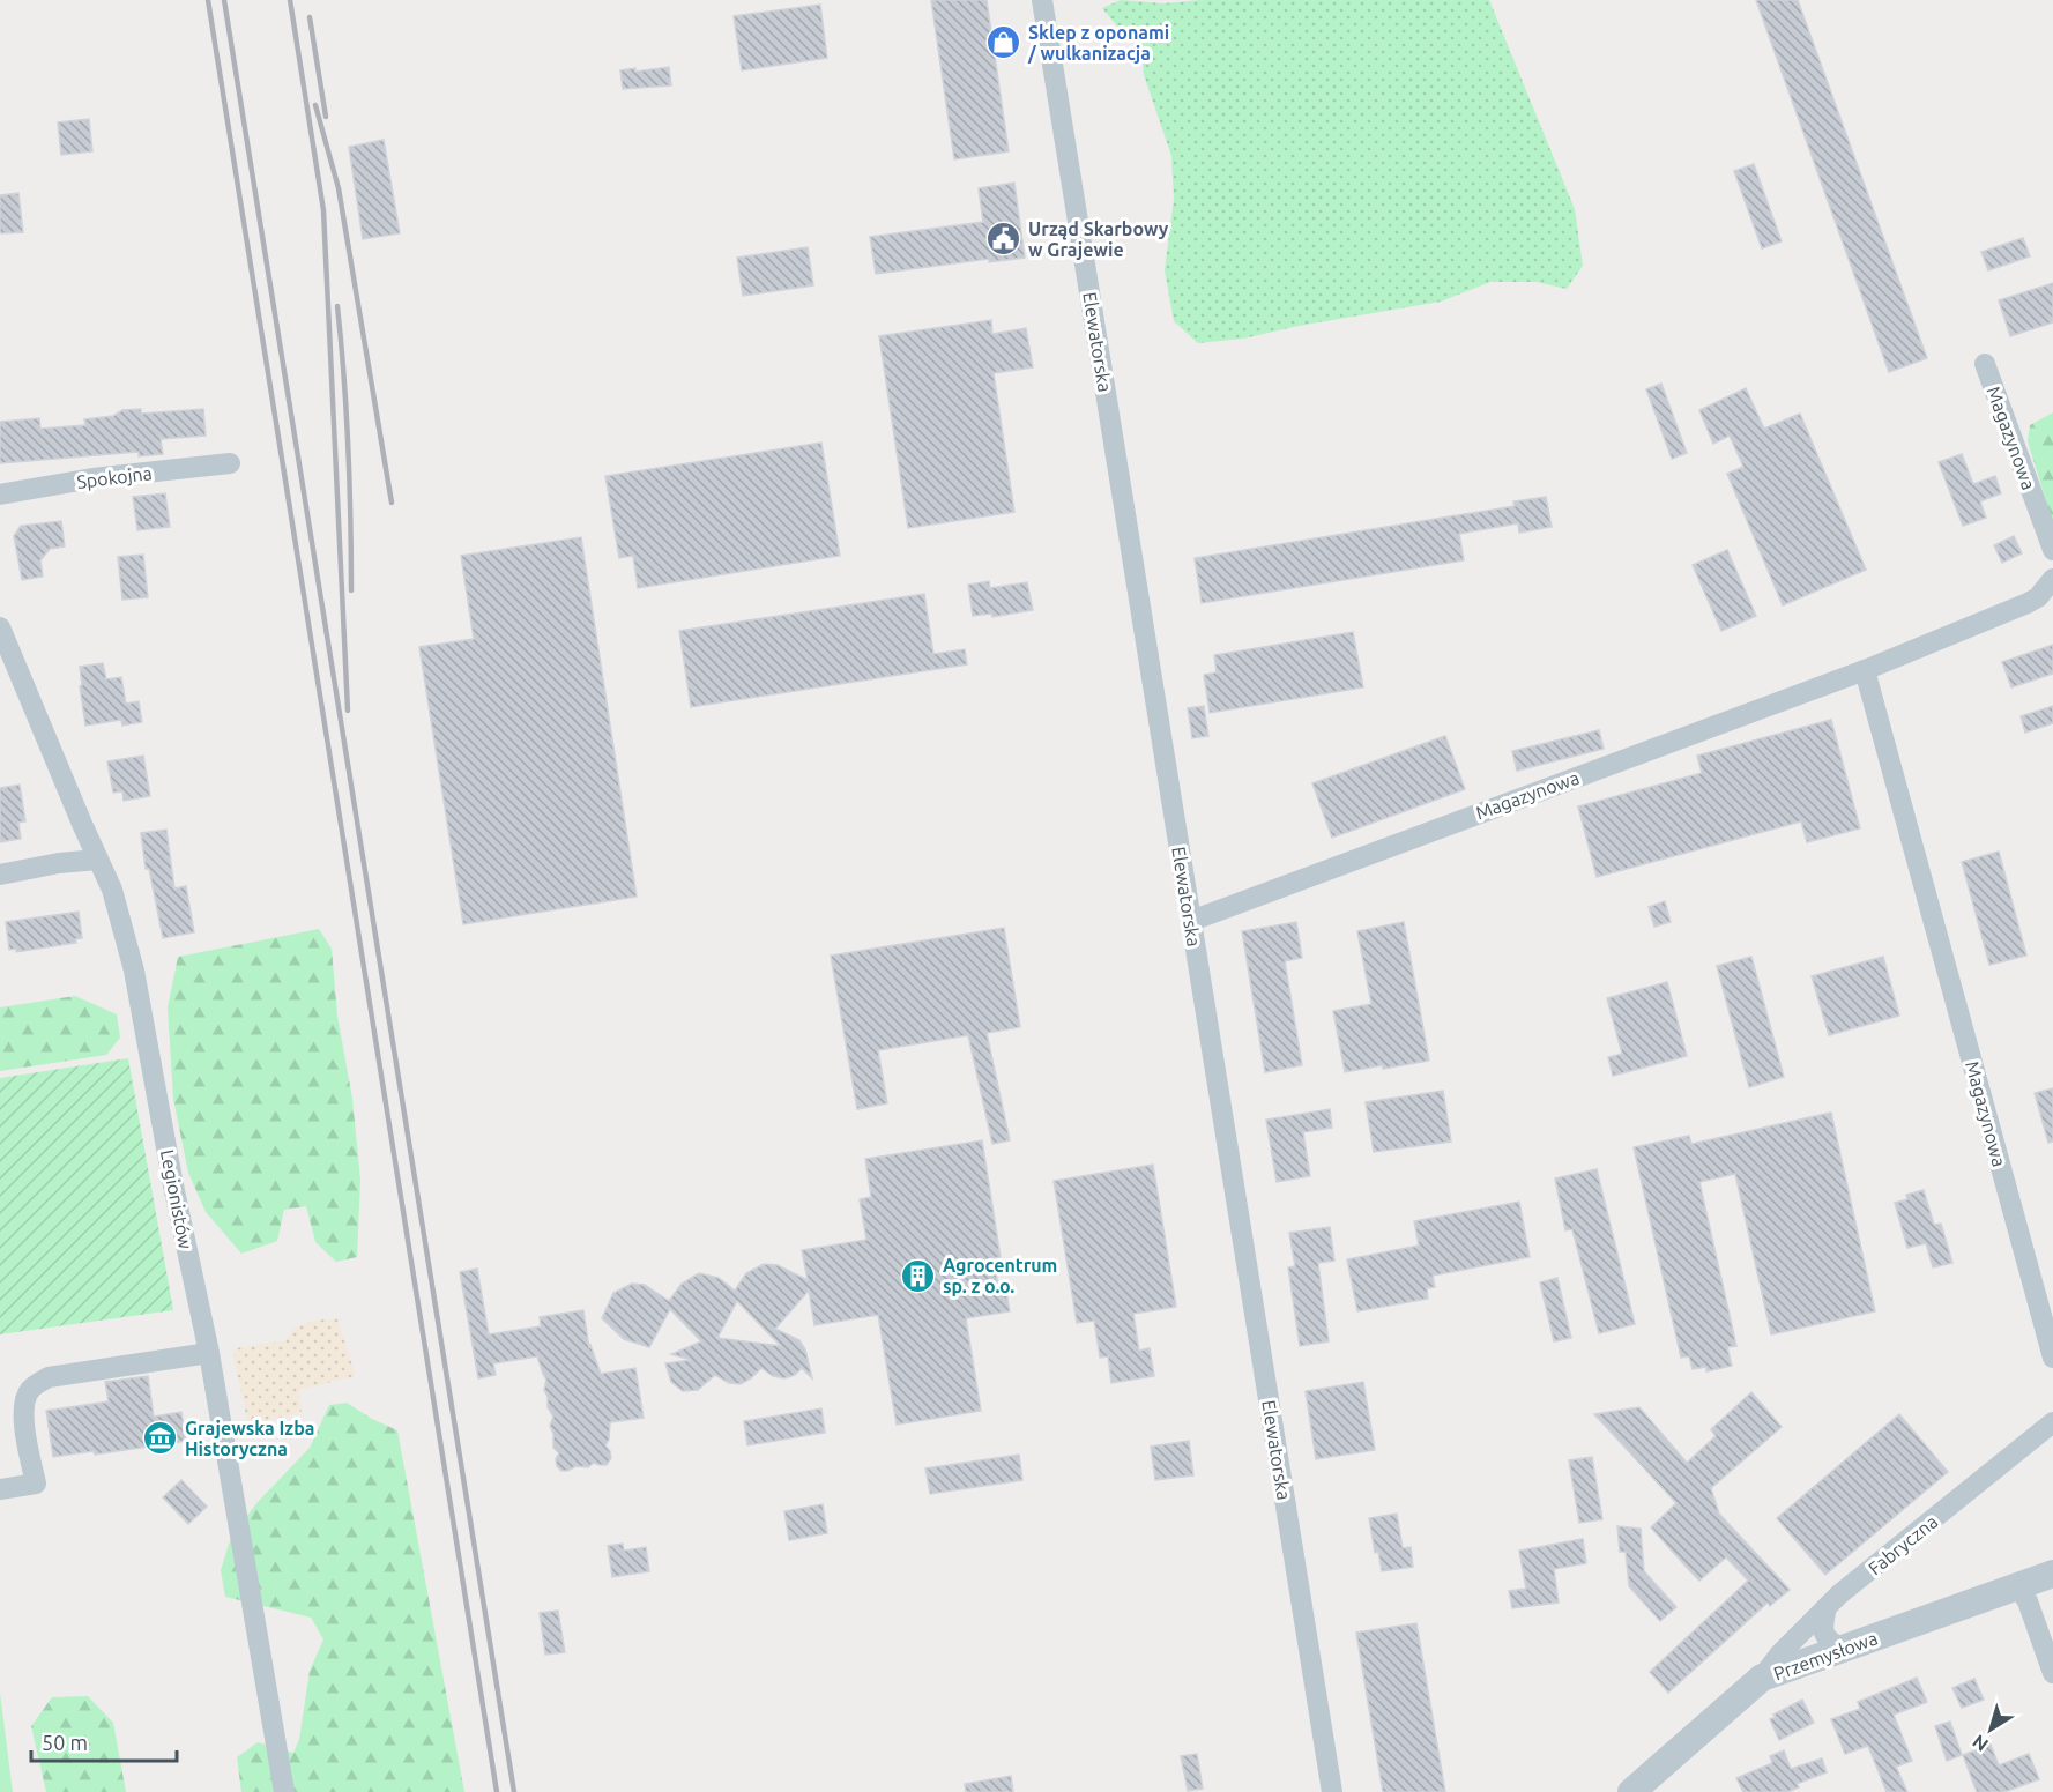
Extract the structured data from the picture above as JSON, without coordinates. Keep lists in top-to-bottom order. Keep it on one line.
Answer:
{"streets":{"street":["Elewatorska","Magazynowa","Spokojna","Legionistów","Fabryczna","Przemysłowa"]},"crossings":[["Elewatorska","Magazynowa"],["Fabryczna","Przemysłowa"]],"places":{"shop":["Sklep z oponami / wulkanizacja"],"public building":["Urząd Skarbowy w Grajewie"],"building":["Agrocentrum sp. z o.o."],"museum":["Grajewska Izba Historyczna"]},"scale_bar":"50 m","north":"bottom left"}
